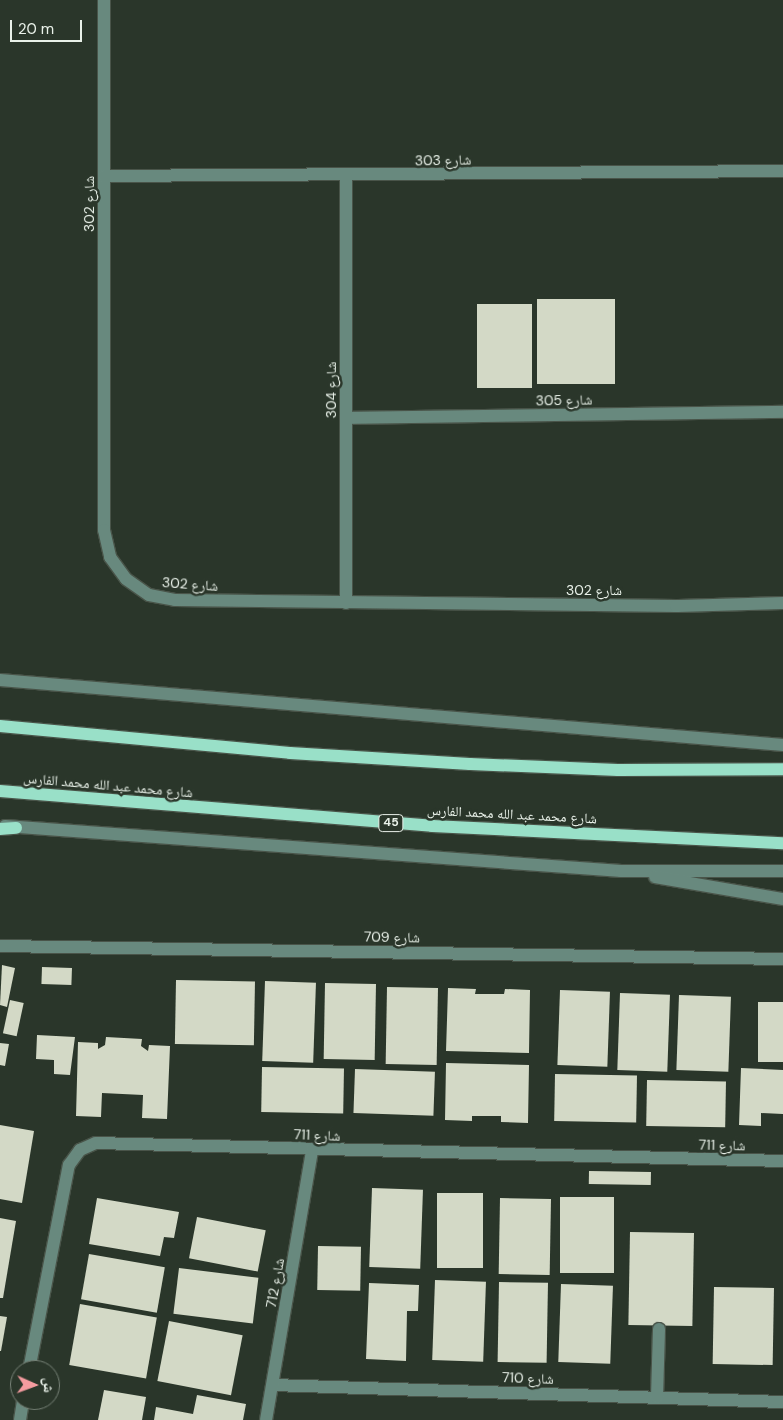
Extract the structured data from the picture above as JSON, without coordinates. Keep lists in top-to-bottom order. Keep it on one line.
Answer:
{"streets":{"main road":["شارع محمد عبد الله محمد الفارس","45"],"street":["شارع 303","شارع 302","شارع 304","شارع 305","شارع 709","شارع 711","شارع 712","شارع 710"]},"crossings":[["شارع 303","شارع 302"],["شارع 303","شارع 304"],["شارع 302","شارع 304"],["شارع 304","شارع 305"],["شارع 711","شارع 712"],["شارع 712","شارع 710"]],"scale_bar":"20 m","north":"right"}
